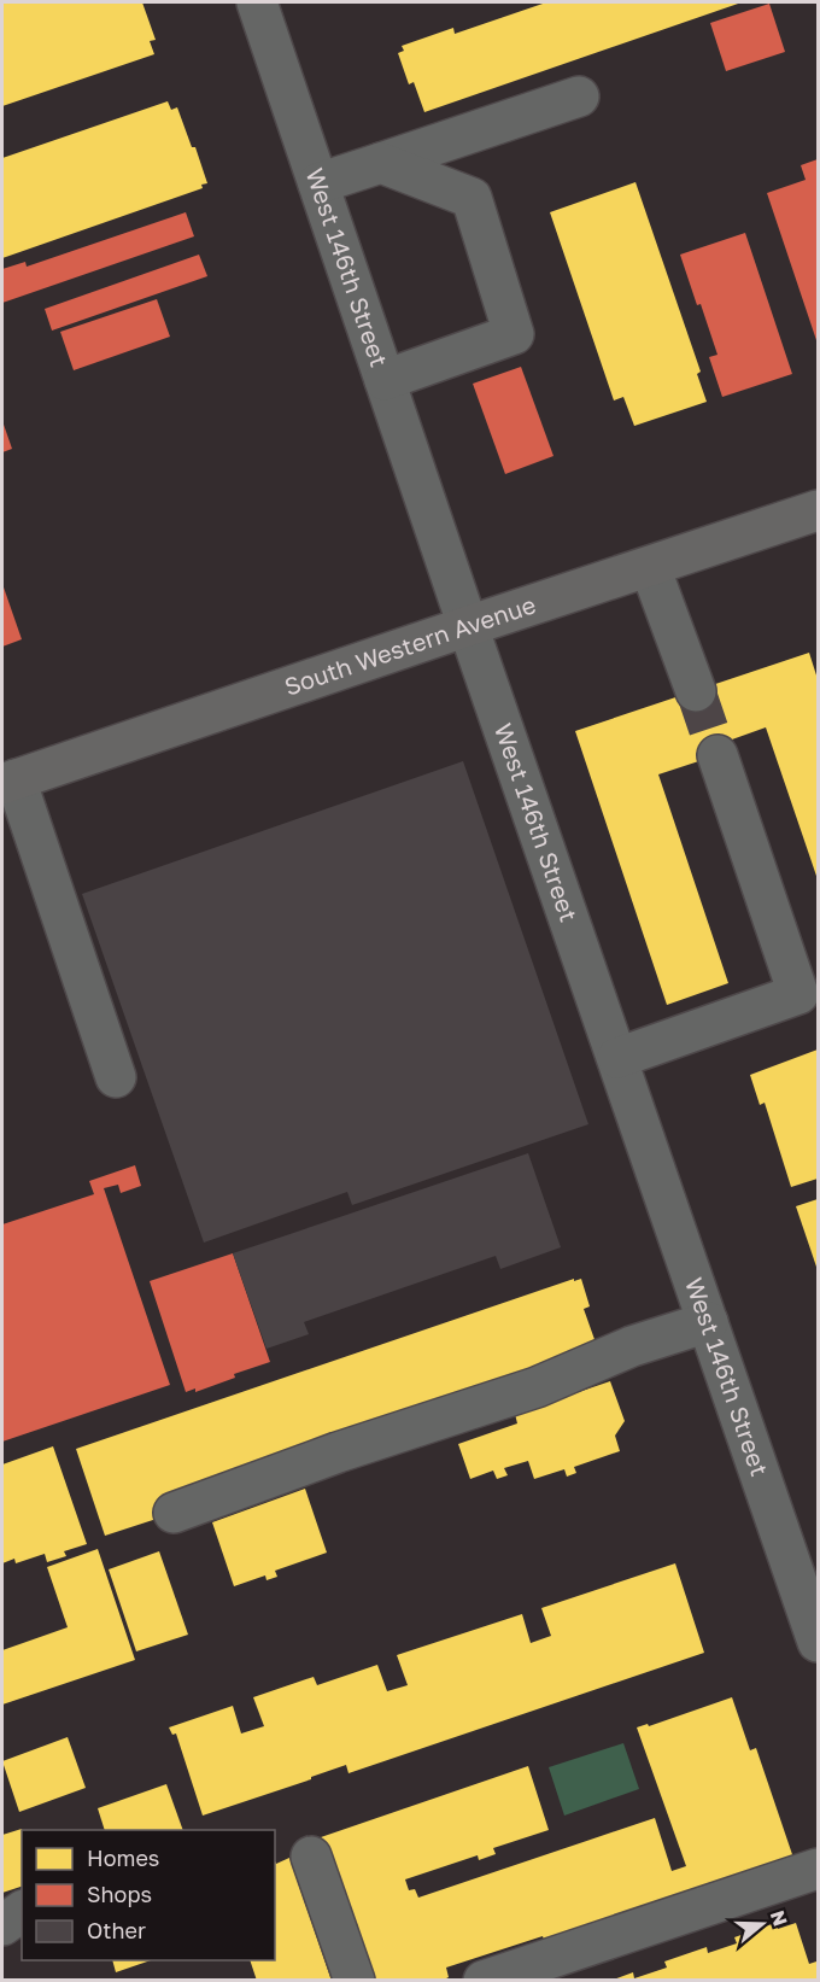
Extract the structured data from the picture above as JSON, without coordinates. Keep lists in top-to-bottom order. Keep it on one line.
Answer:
{"streets":{"main road":["South Western Avenue"],"street":["West 146th Street"]},"crossings":[["West 146th Street","South Western Avenue"]],"legend":["Homes","Shops","Other"],"north":"right"}
